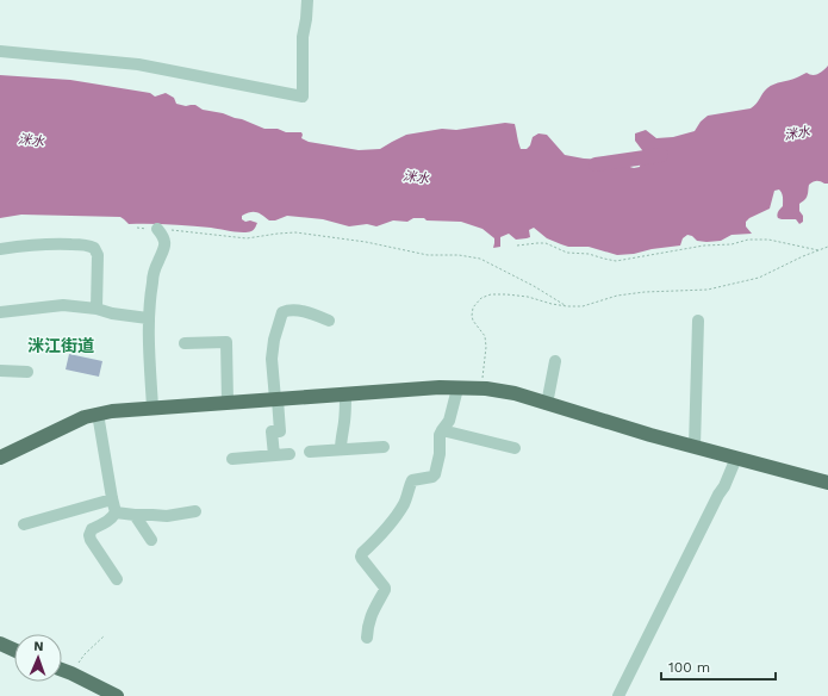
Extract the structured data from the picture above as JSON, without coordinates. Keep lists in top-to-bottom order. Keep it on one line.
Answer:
{"districts":["洣江街道"],"water":["洣水"],"scale_bar":"100 m","north":"top"}
